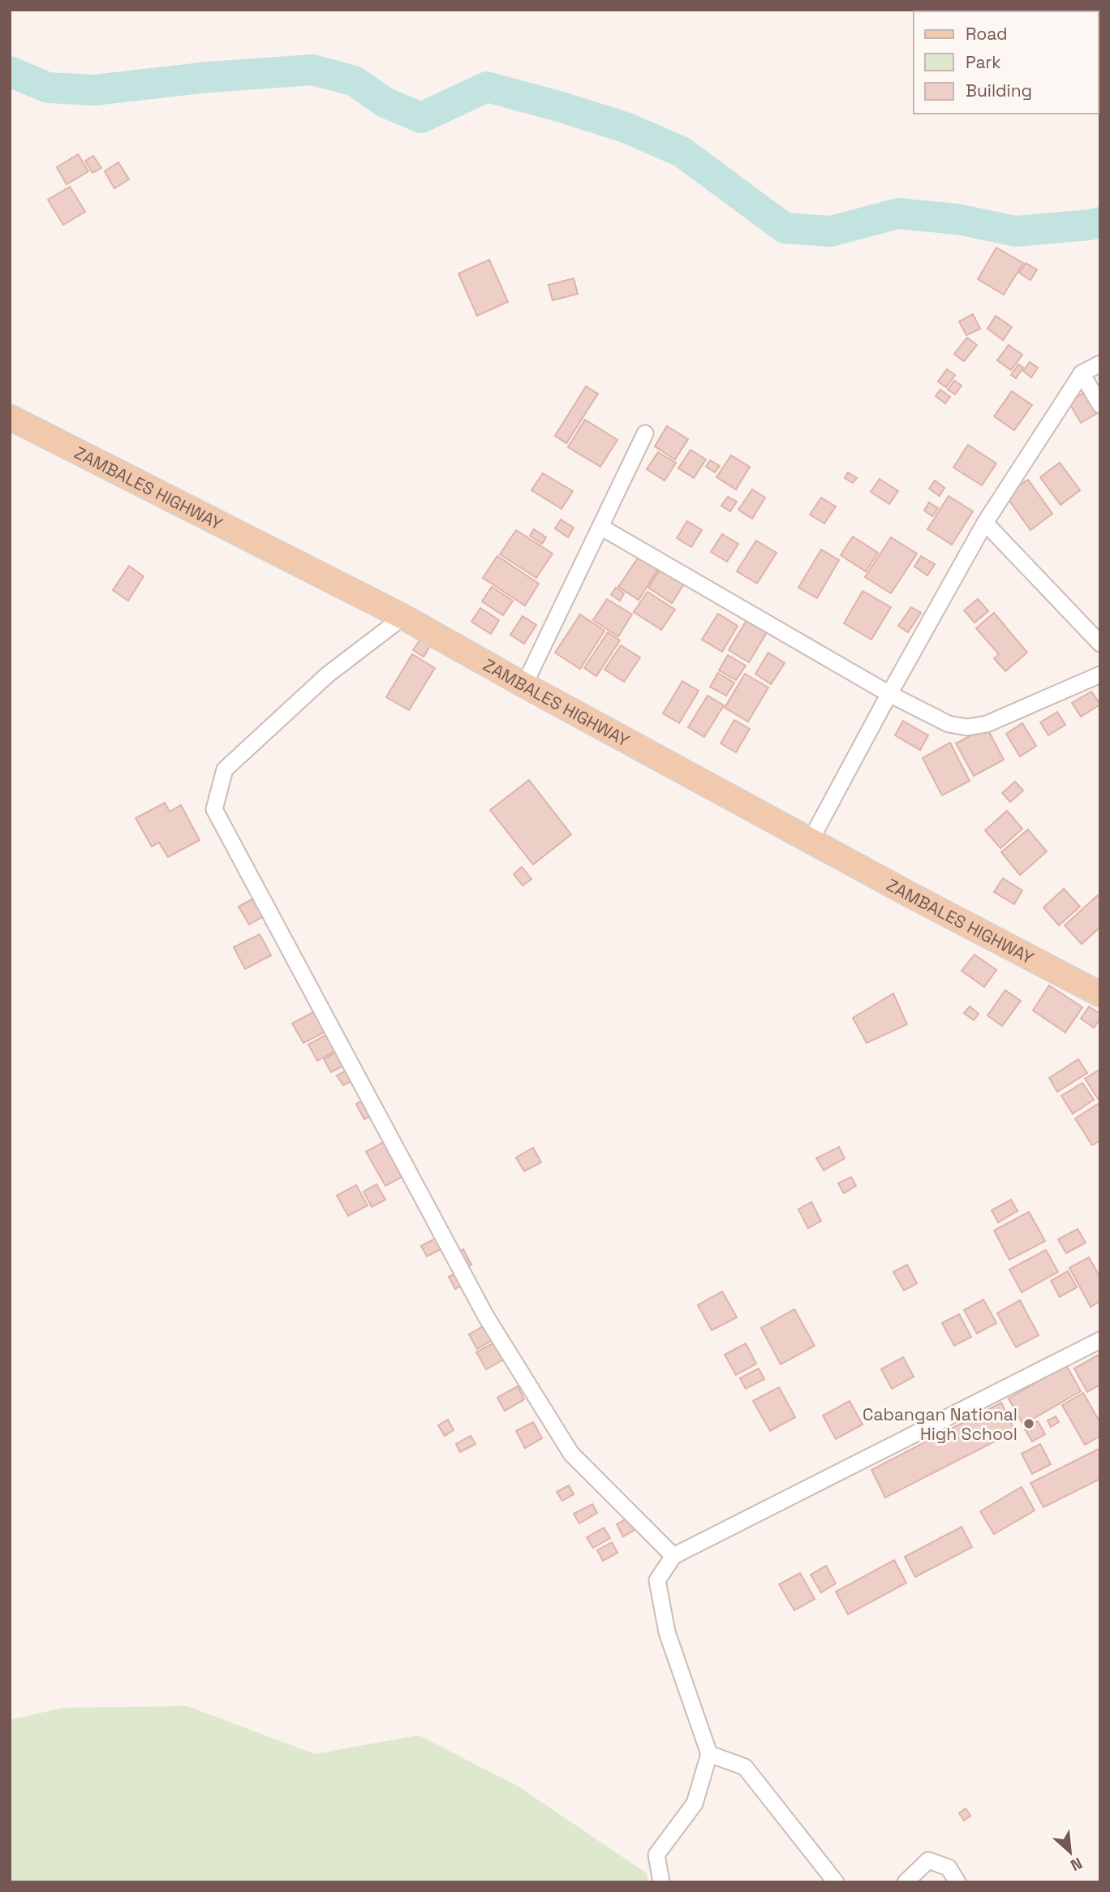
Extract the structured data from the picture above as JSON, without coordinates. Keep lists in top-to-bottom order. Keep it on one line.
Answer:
{"streets":{"main road":["ZAMBALES HIGHWAY"]},"places":["Cabangan National High School"],"legend":["Road","Park","Building"],"north":"bottom right"}
